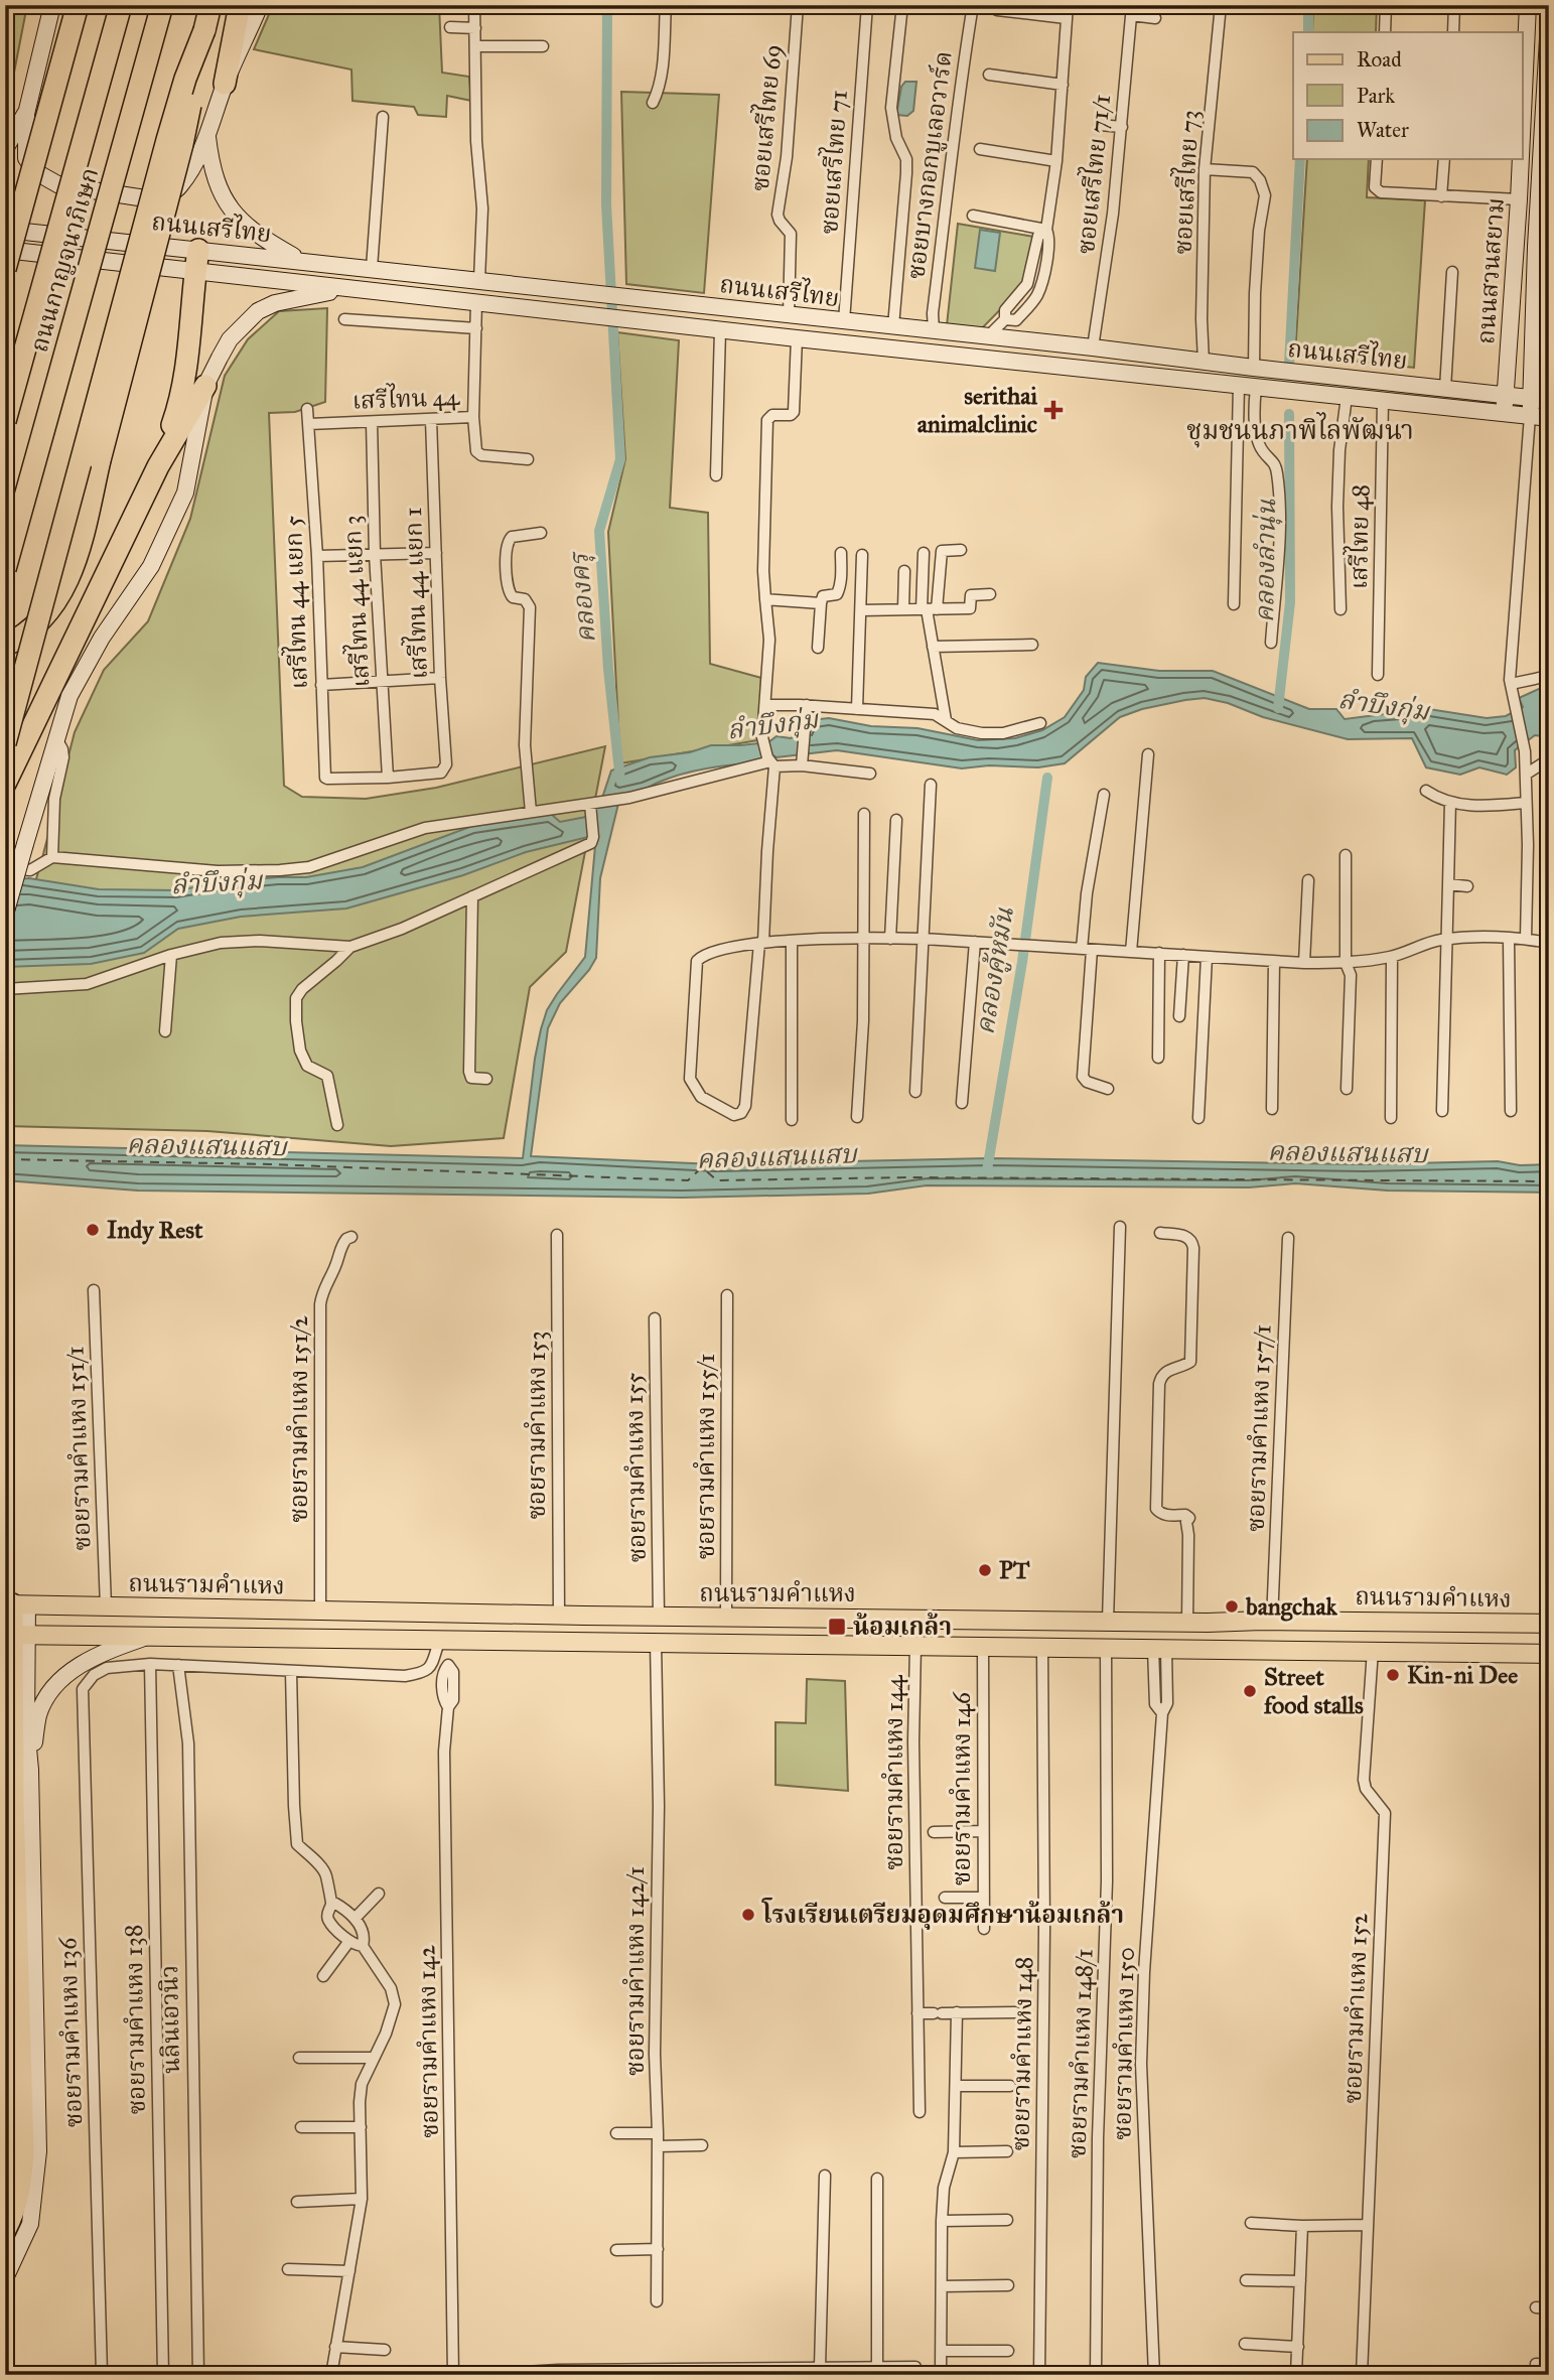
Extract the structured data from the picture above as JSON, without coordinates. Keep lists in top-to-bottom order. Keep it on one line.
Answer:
{"streets":{"highway":["ถนนกาญจนาภิเษก"],"main road":["ถนนเสรีไทย","ถนนสวนสยาม","ถนนรามคำแหง"],"street":["ซอยเสรีไทย 69","ซอยเสรีไทย 71","ซอยบางกอกบูเลอวาร์ด","ซอยเสรีไทย 71/1","ซอยเสรีไทย 73","เสรีไทน 44","เสรีไทย 48","เสรีไทน 44 แยก 1","เสรีไทน 44 แยก 3","เสรีไทน 44 แยก 5","ซอยรามคำแหง 151/2","ซอยรามคำแหง 153","ซอยรามคำแหง 157/1","ซอยรามคำแหง 151/1","ซอยรามคำแหง 155/1","ซอยรามคำแหง 155","ซอยรามคำแหง 144","ซอยรามคำแหง 146","ซอยรามคำแหง 142/1","ซอยรามคำแหง 152","ซอยรามคำแหง 138","นลินเอวนิว","ซอยรามคำแหง 136","ซอยรามคำแหง 142","ซอยรามคำแหง 150","ซอยรามคำแหง 148","ซอยรามคำแหง 148/1"]},"crossings":[["ซอยเสรีไทย 69","ถนนเสรีไทย"],["ซอยเสรีไทย 71","ถนนเสรีไทย"],["ซอยบางกอกบูเลอวาร์ด","ถนนเสรีไทย"],["ซอยเสรีไทย 71/1","ถนนเสรีไทย"],["ซอยเสรีไทย 73","ถนนเสรีไทย"],["ถนนเสรีไทย","ถนนสวนสยาม"],["ถนนเสรีไทย","เสรีไทน 44"],["ถนนเสรีไทย","เสรีไทย 48"],["เสรีไทน 44","เสรีไทน 44 แยก 1"],["เสรีไทน 44","เสรีไทน 44 แยก 3"],["เสรีไทน 44","เสรีไทน 44 แยก 5"],["เสรีไทน 44 แยก 1","เสรีไทน 44 แยก 3"],["เสรีไทน 44 แยก 1","เสรีไทน 44 แยก 5"],["เสรีไทน 44 แยก 3","เสรีไทน 44 แยก 5"],["ซอยรามคำแหง 151/2","ถนนรามคำแหง"],["ซอยรามคำแหง 153","ถนนรามคำแหง"],["ซอยรามคำแหง 157/1","ถนนรามคำแหง"],["ซอยรามคำแหง 151/1","ถนนรามคำแหง"],["ซอยรามคำแหง 155/1","ถนนรามคำแหง"],["ซอยรามคำแหง 155","ถนนรามคำแหง"],["ถนนรามคำแหง","ซอยรามคำแหง 144"],["ถนนรามคำแหง","ซอยรามคำแหง 146"],["ถนนรามคำแหง","ซอยรามคำแหง 142/1"],["ถนนรามคำแหง","ซอยรามคำแหง 152"],["ถนนรามคำแหง","ซอยรามคำแหง 142"],["ถนนรามคำแหง","ซอยรามคำแหง 150"],["ถนนรามคำแหง","ซอยรามคำแหง 148"],["ถนนรามคำแหง","ซอยรามคำแหง 148/1"],["ซอยรามคำแหง 138","ซอยรามคำแหง 136"]],"districts":["ชุมชนนภาพิไลพัฒนา"],"water":["คลองลำนุ่น","คลองครุ","ลำบึงกุ่ม","คลองคู้หมัน","คลองแสนแสบ"],"places":{"health":["serithai animalclinic"],"other":["Indy Rest","PT","bangchak","Kin-ni Dee","Street food stalls","โรงเรียนเตรียมอุดมศึกษาน้อมเกล้า"],"transit":["น้อมเกล้า"]},"legend":["Road","Park","Water"]}
